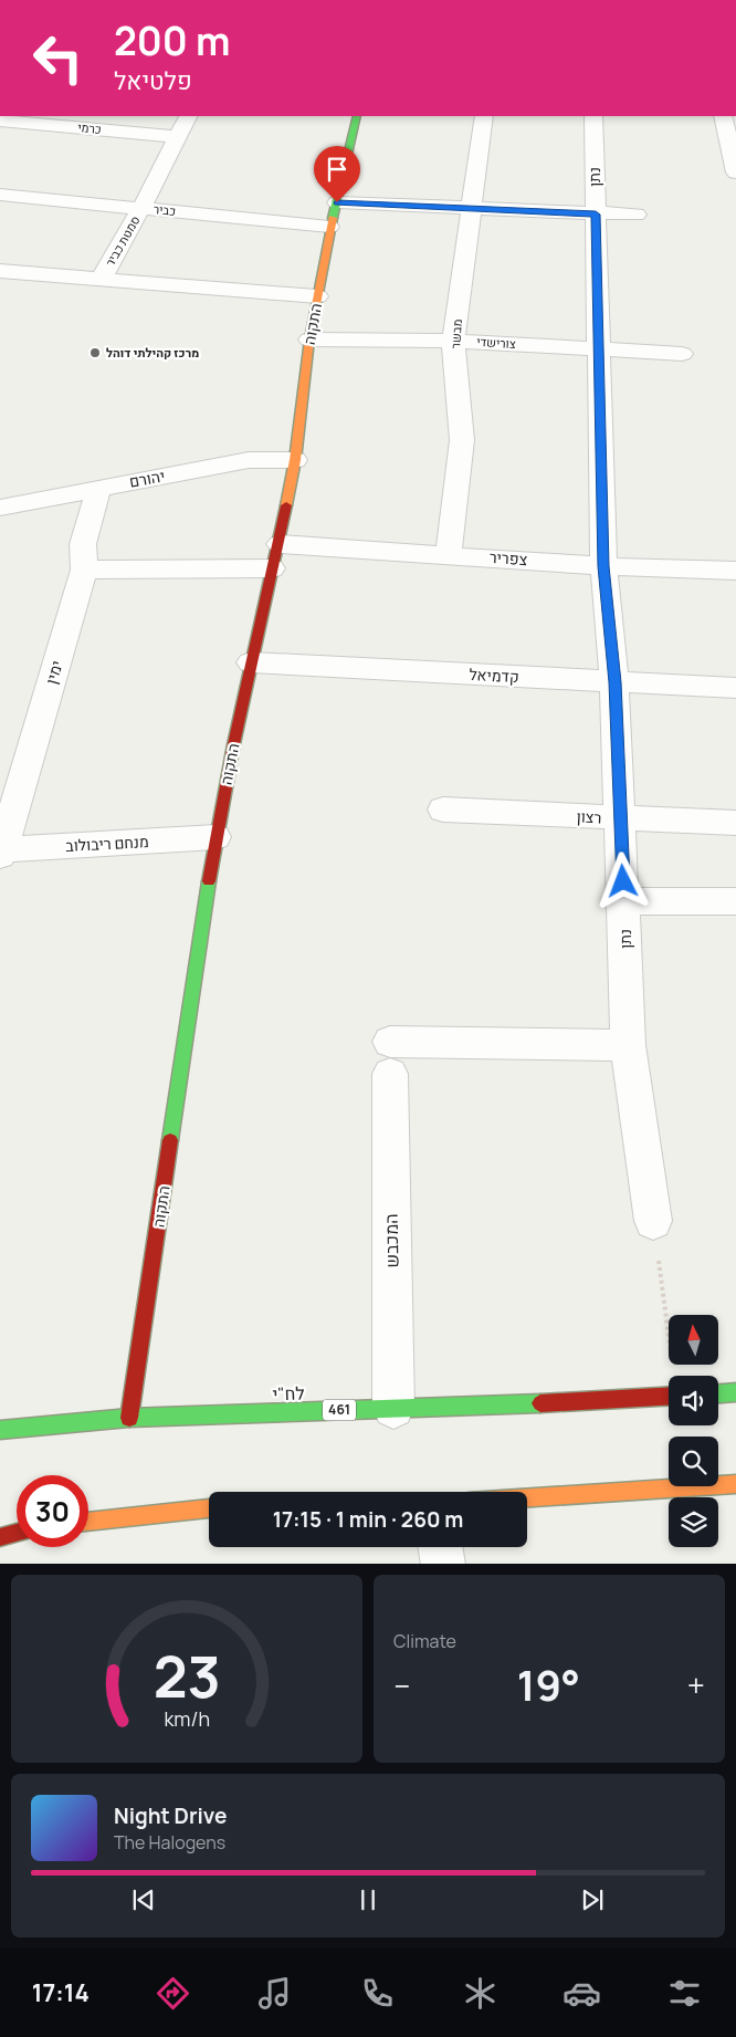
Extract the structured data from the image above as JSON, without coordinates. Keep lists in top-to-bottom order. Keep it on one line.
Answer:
{"streets":{"street":["כרמי","נתן","כביר","סמטת כביר","התקוה","מבשר","צורישדי","יהורם","צפריר","ימין","קדמיאל","רצון","מנחם ריבולוב","המכבש","לח\"י","461"]},"crossings":[["כרמי","סמטת כביר"],["נתן","צורישדי"],["נתן","צפריר"],["נתן","קדמיאל"],["נתן","רצון"],["נתן","המכבש"],["כביר","סמטת כביר"],["כביר","התקוה"],["התקוה","צורישדי"],["התקוה","יהורם"],["התקוה","צפריר"],["התקוה","קדמיאל"],["התקוה","מנחם ריבולוב"],["התקוה","לח\"י"],["מבשר","צורישדי"],["מבשר","צפריר"],["יהורם","ימין"],["צפריר","ימין"],["ימין","מנחם ריבולוב"],["המכבש","לח\"י"]],"places":["מרכז קהילתי דוהל"],"north":"top","page":{"turn":["200 m","פלטיאל"],"limit":"30","trip":"17:15 · 1 min · 260 m","tile":"Climate","heat":["−","19°","+"],"song":["Night Drive","The Halogens"],"tabs":"17:14","gauge":["23","km/h"]}}
